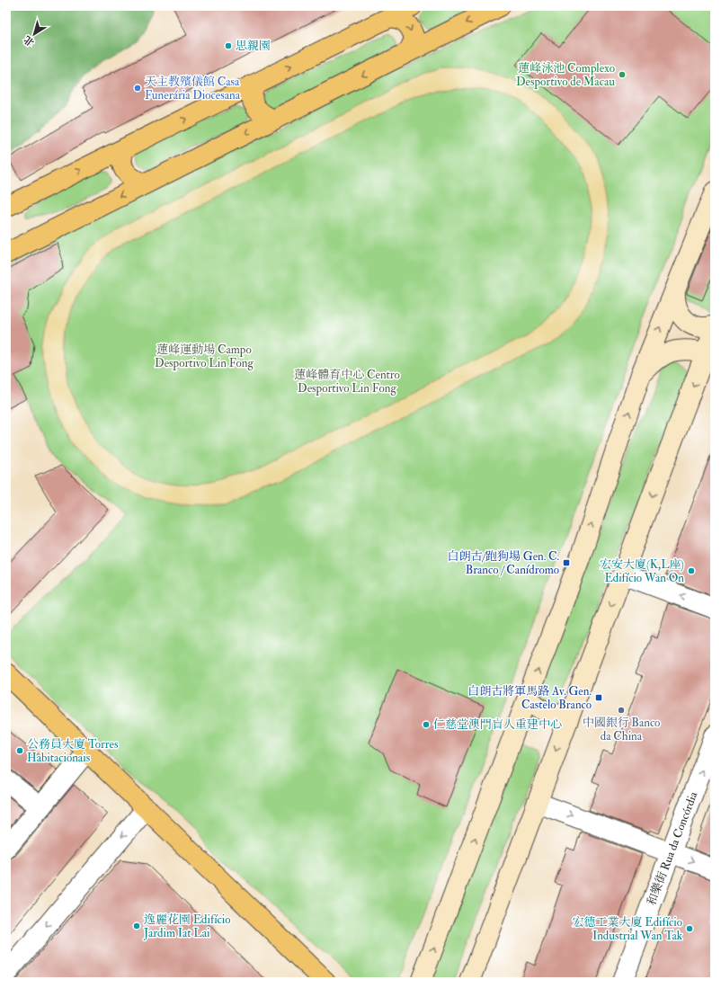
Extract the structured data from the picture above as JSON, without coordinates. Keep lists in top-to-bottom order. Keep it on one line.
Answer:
{"streets":{"street":["和樂街 Rua da Concórdia"]},"one_way":["和樂街 Rua da Concórdia"],"parks":["蓮峰運動場 Campo Desportivo Lin Fong","蓮峰體育中心 Centro Desportivo Lin Fong"],"places":{"other":["思親園","蓮峰泳池 Complexo Desportivo de Macau","天主教殯儀館 Casa Funerária Diocesana","宏安大廈(K,L座) Edifício Wan On","中國銀行 Banco da China","仁慈堂澳門盲人重建中心","公務員大廈 Torres Habitacionais","逸麗花園 Edifício Jardim Iat Lai","宏德工業大廈 Edifício Industrial Wan Tak"],"transit":["白朗古/跑狗場 Gen. C. Branco / Canídromo","白朗古將軍馬路 Av. Gen. Castelo Branco"]},"north":"bottom left"}
